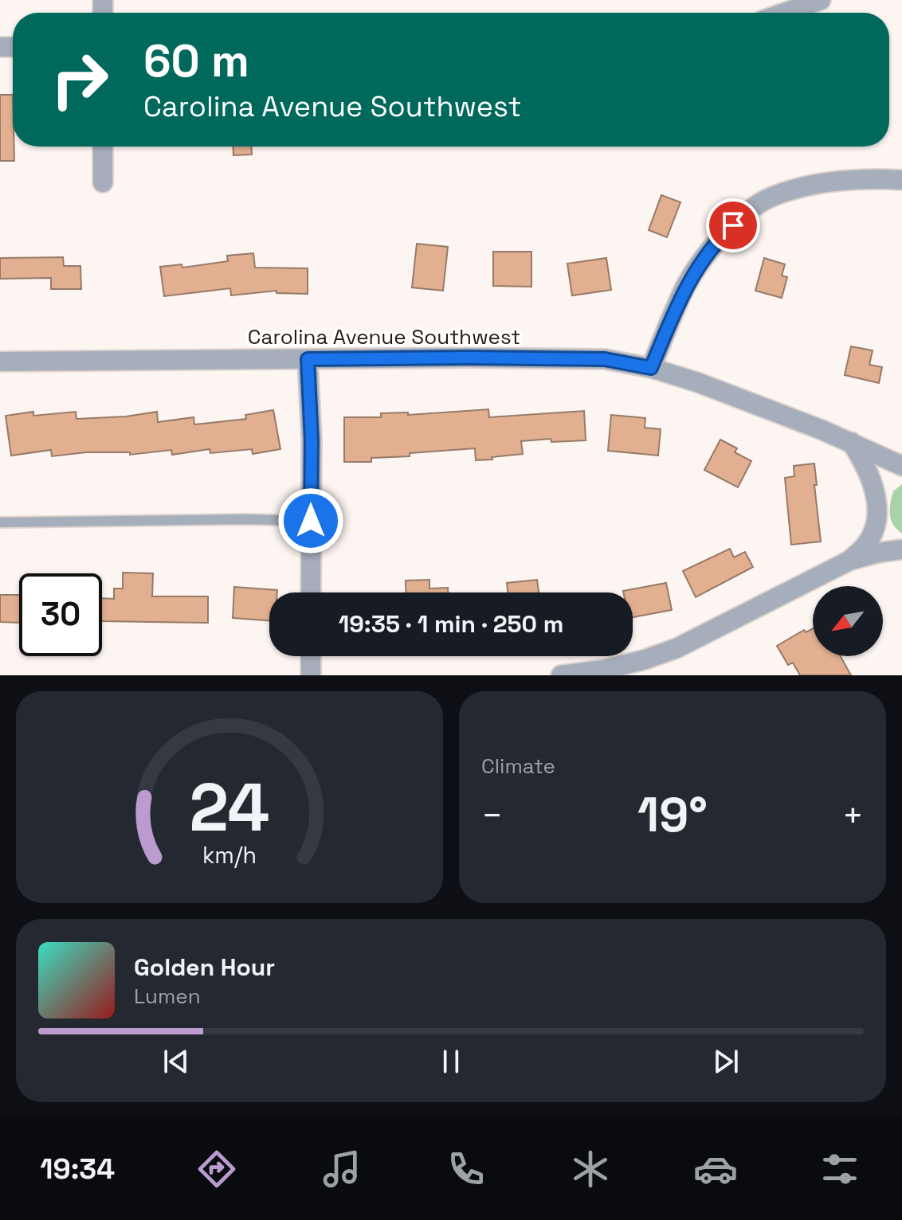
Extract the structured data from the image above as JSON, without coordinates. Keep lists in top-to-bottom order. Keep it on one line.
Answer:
{"streets":{"street":["Carolina Avenue Southwest"]},"north":"bottom left","page":{"turn":["60 m","Carolina Avenue Southwest"],"limit":"30","trip":"19:35 · 1 min · 250 m","tile":"Climate","heat":["−","19°","+"],"song":["Golden Hour","Lumen"],"tabs":"19:34","gauge":["24","km/h"]}}
